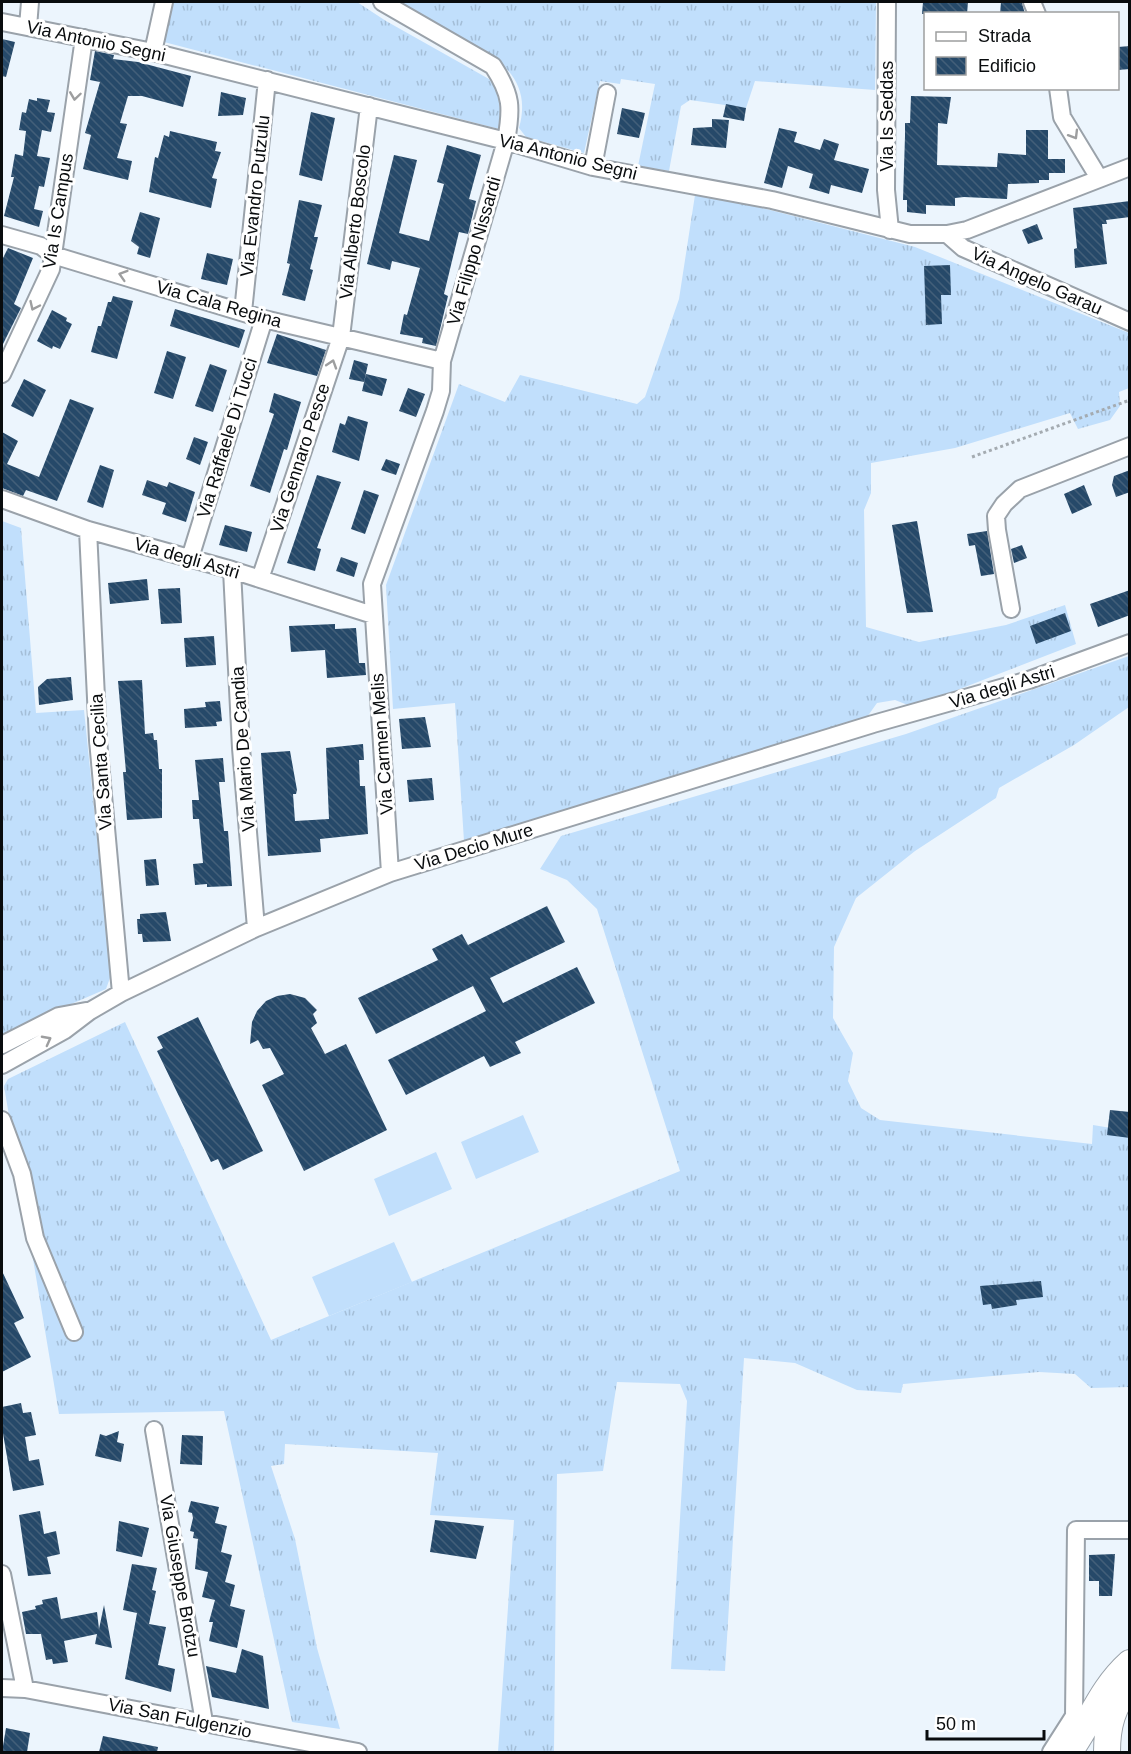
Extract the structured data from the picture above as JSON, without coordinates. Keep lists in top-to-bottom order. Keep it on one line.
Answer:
{"streets":{"street":["Via Antonio Segni","Via Is Seddas","Via Evandro Putzulu","Via Is Campus","Via Alberto Boscolo","Via Filippo Nissardi","Via Angelo Garau","Via Cala Regina","Via Raffaele Di Tucci","Via Gennaro Pesce","Via degli Astri","Via Carmen Melis","Via Mario De Candia","Via Santa Cecilia","Via Decio Mure","Via Giuseppe Brotzu","Via San Fulgenzio"]},"crossings":[["Via Antonio Segni","Via Is Seddas"],["Via Antonio Segni","Via Evandro Putzulu"],["Via Antonio Segni","Via Is Campus"],["Via Antonio Segni","Via Alberto Boscolo"],["Via Antonio Segni","Via Filippo Nissardi"],["Via Antonio Segni","Via Angelo Garau"],["Via Evandro Putzulu","Via Cala Regina"],["Via Is Campus","Via Cala Regina"],["Via Alberto Boscolo","Via Cala Regina"],["Via Alberto Boscolo","Via Gennaro Pesce"],["Via Filippo Nissardi","Via Cala Regina"],["Via Filippo Nissardi","Via degli Astri"],["Via Filippo Nissardi","Via Carmen Melis"],["Via Cala Regina","Via Raffaele Di Tucci"],["Via Cala Regina","Via Gennaro Pesce"],["Via Raffaele Di Tucci","Via degli Astri"],["Via Gennaro Pesce","Via degli Astri"],["Via degli Astri","Via Carmen Melis"],["Via degli Astri","Via Mario De Candia"],["Via degli Astri","Via Santa Cecilia"],["Via degli Astri","Via Decio Mure"],["Via Carmen Melis","Via Decio Mure"],["Via Mario De Candia","Via Decio Mure"],["Via Santa Cecilia","Via Decio Mure"],["Via Giuseppe Brotzu","Via San Fulgenzio"]],"one_way":["Via Is Campus","Via Cala Regina","Via Gennaro Pesce"],"legend":["Strada","Edificio"],"scale_bar":"50 m"}
